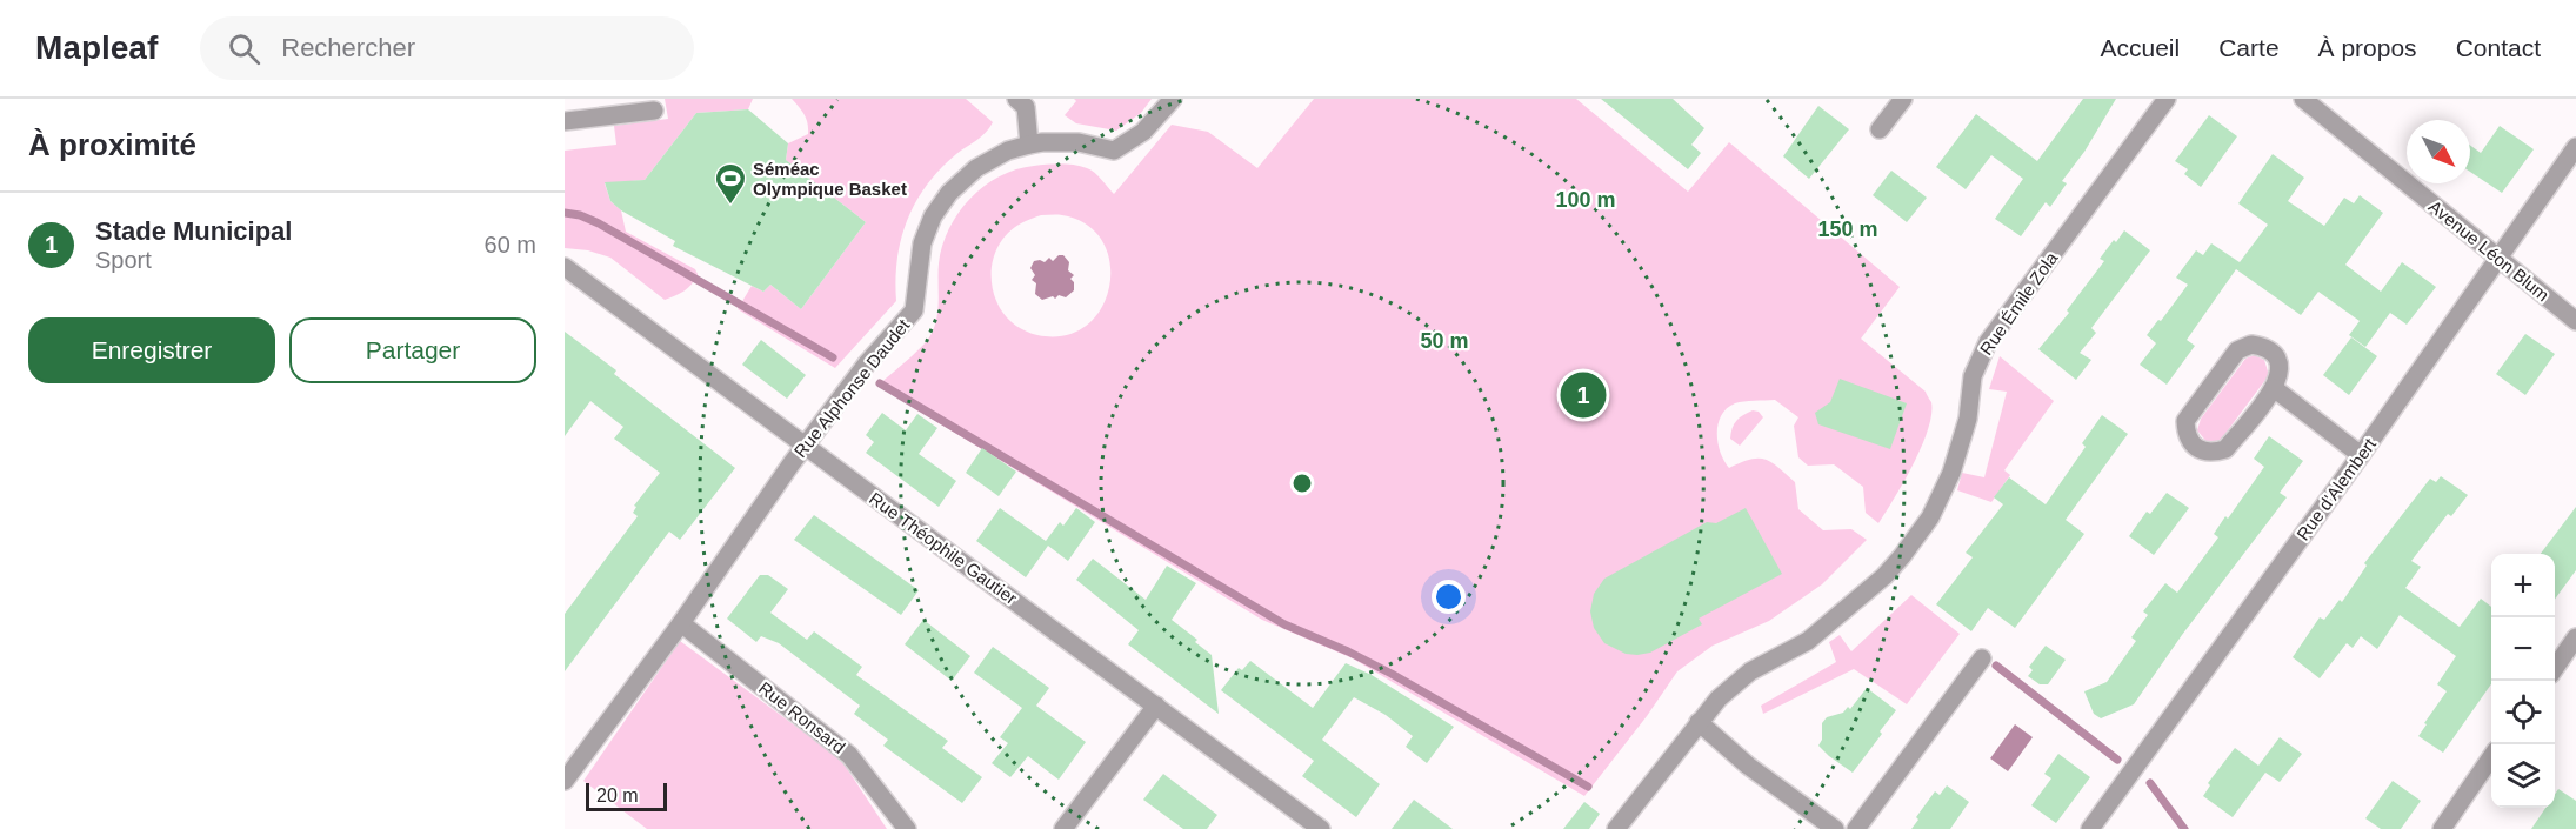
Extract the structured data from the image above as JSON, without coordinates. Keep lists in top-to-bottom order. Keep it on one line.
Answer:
{"streets":{"street":["Avenue Léon Blum","Rue Émile Zola","Rue Alphonse Daudet","Rue d'Alembert","Rue Théophile Gautier","Rue Ronsard"]},"crossings":[["Avenue Léon Blum","Rue d'Alembert"],["Rue Alphonse Daudet","Rue Théophile Gautier"],["Rue Alphonse Daudet","Rue Ronsard"]],"places":{"sports":["Séméac Olympique Basket"]},"scale_bar":"20 m","north":"bottom right","page":{"header":"Mapleaf","search":"Rechercher","nav":["Accueil","Carte","À propos","Contact"],"heading":"À proximité","list":[{"mark":"1","name":"Stade Municipal","note":"Sport","value":"60 m"}],"buttons":["Enregistrer","Partager"],"pins":"1","map_buttons":["+","−"],"scale":"20 m"},"rings":["100 m","150 m","50 m"]}
